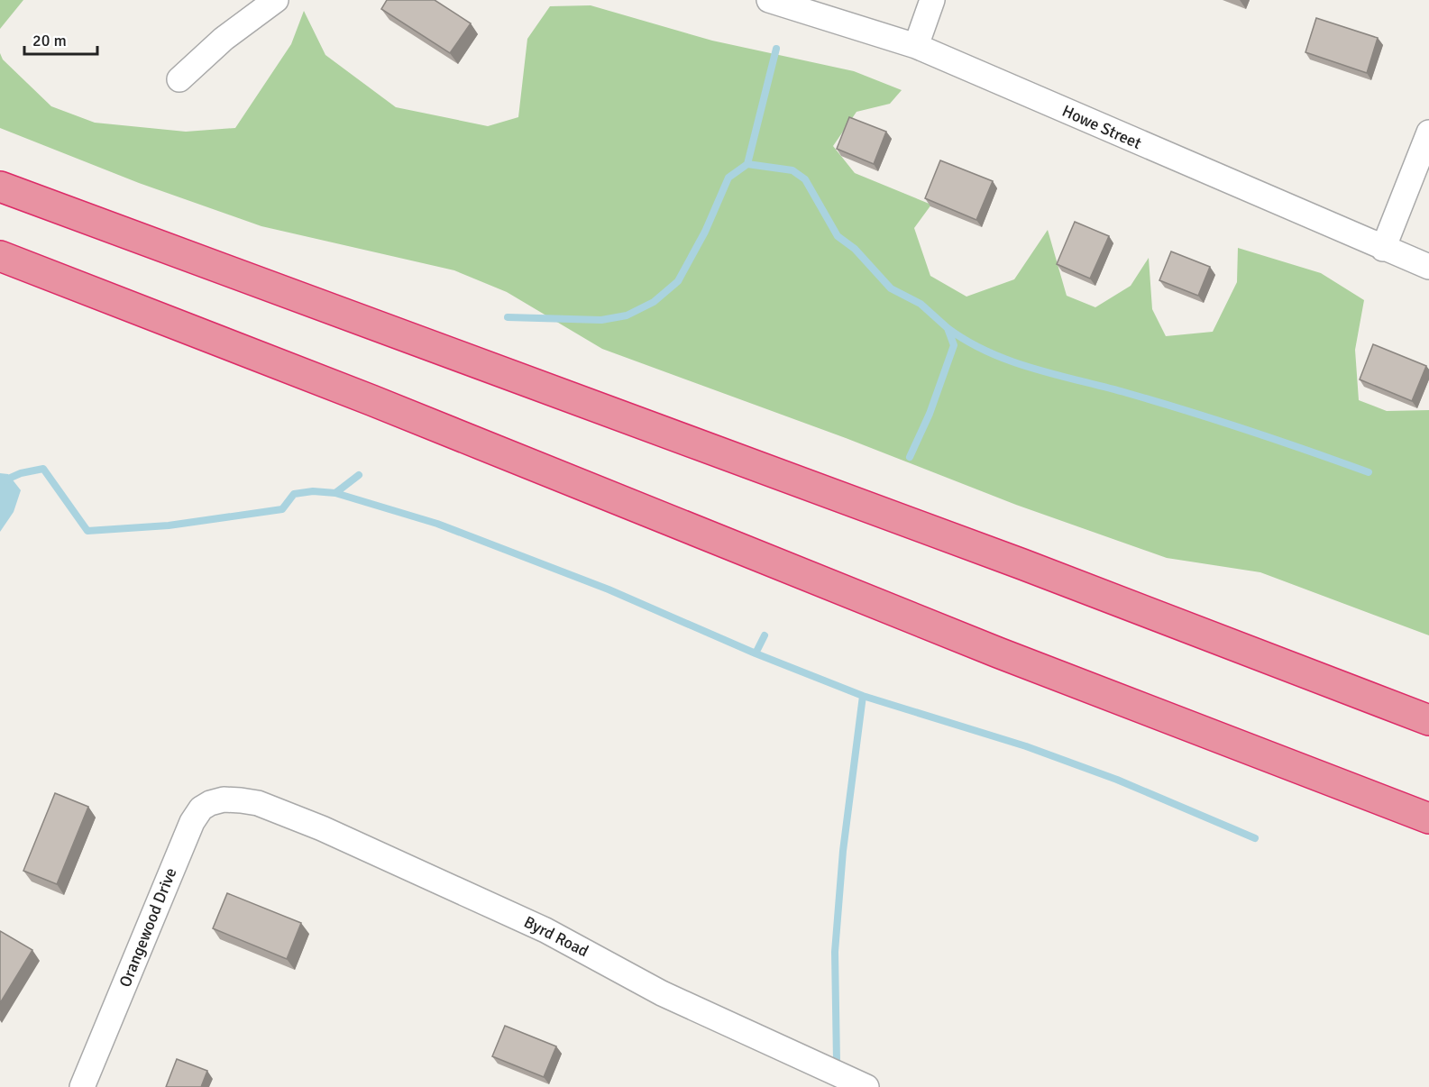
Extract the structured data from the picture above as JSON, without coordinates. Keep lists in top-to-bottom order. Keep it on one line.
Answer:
{"streets":{"street":["Howe Street","Orangewood Drive","Byrd Road"]},"crossings":[["Orangewood Drive","Byrd Road"]],"scale_bar":"20 m"}
